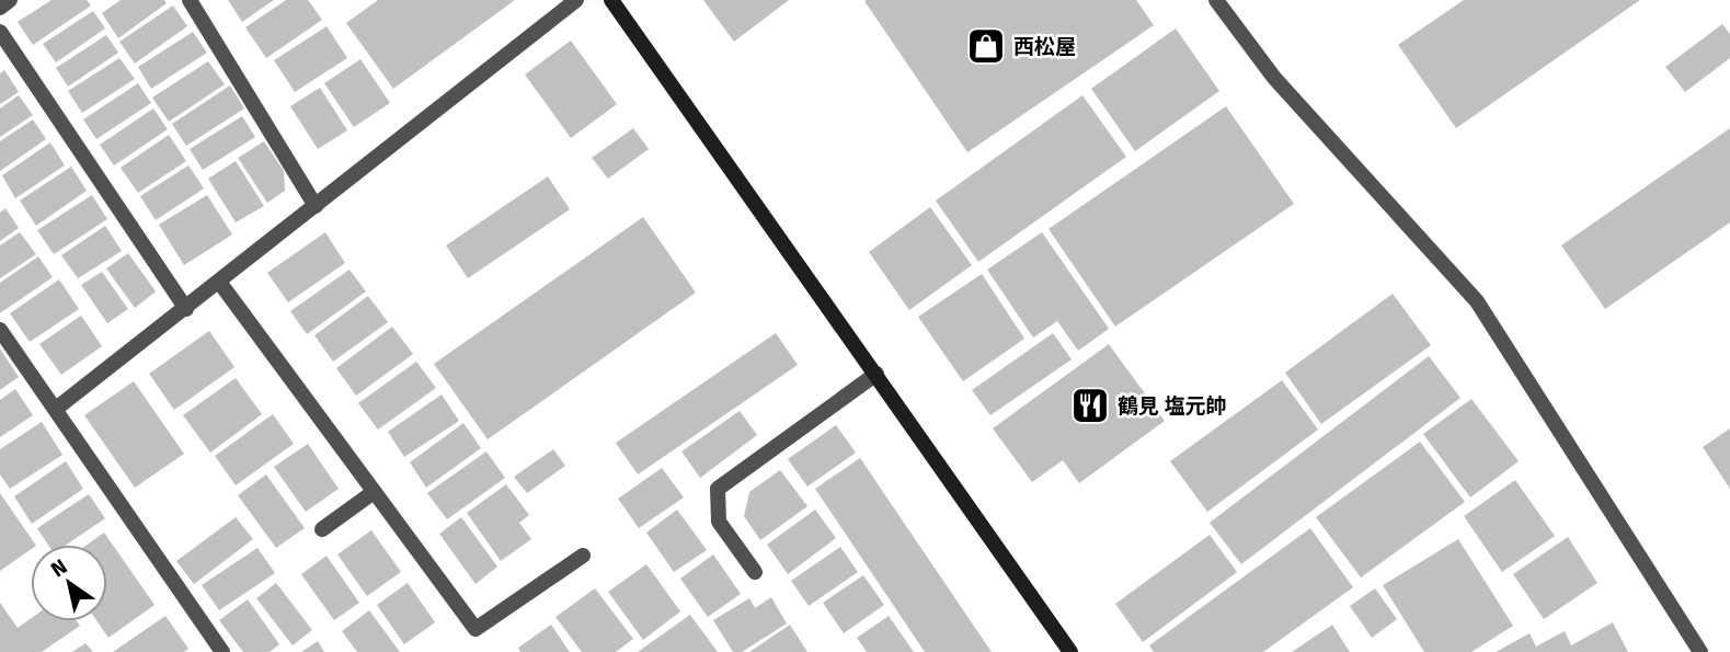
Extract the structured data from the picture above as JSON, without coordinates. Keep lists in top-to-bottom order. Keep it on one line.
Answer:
{"places":{"shop":["西松屋"],"restaurant":["鶴見 塩元帥"]},"north":"top left"}
